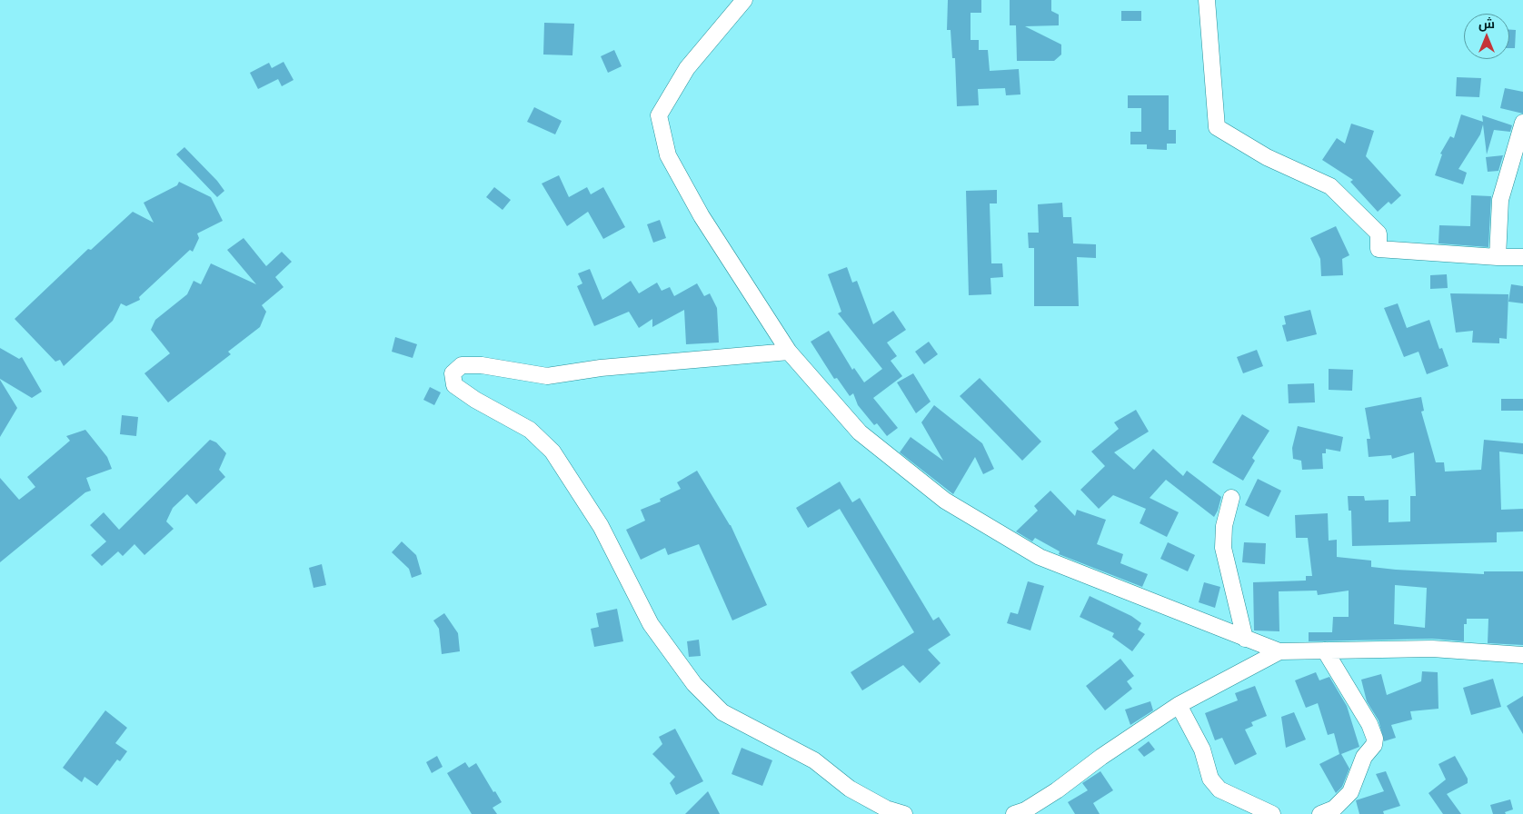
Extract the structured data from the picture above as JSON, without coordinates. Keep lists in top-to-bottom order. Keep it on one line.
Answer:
{"north":"top"}
